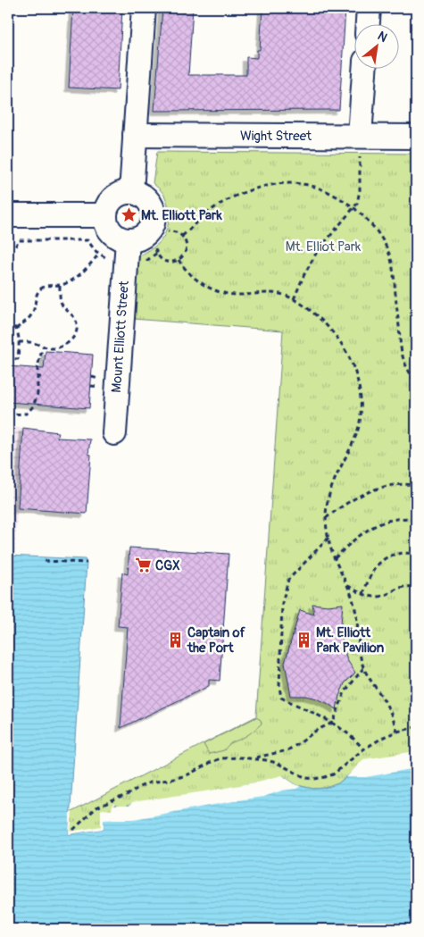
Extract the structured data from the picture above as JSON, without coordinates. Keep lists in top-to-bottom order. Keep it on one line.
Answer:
{"streets":{"street":["Wight Street","Mount Elliott Street"]},"parks":["Mt. Elliot Park"],"places":{"place":["Mt. Elliott Park"],"supermarket":["CGX"],"building":["Captain of the Port","Mt. Elliott Park Pavilion"]},"north":"top right"}
